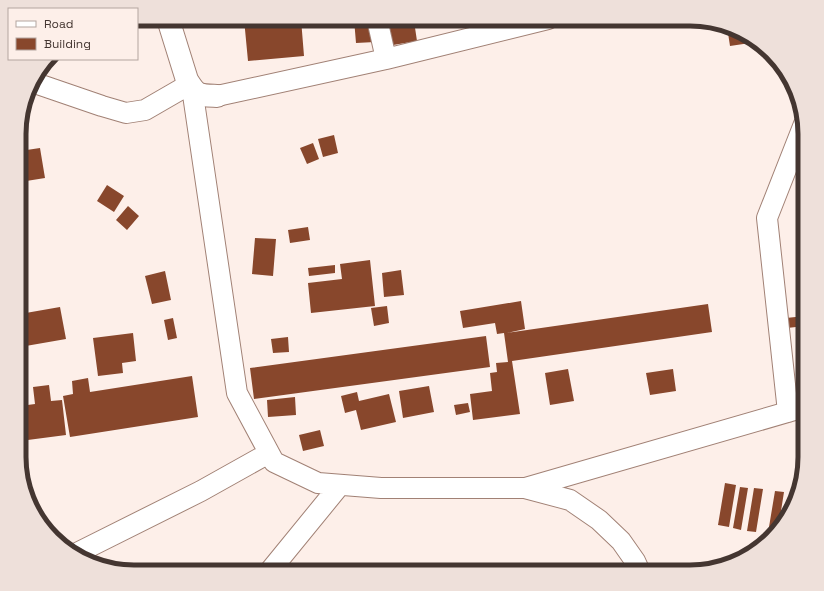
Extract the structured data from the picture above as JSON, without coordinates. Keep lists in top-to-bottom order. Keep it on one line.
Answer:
{"legend":["Road","Building"]}
